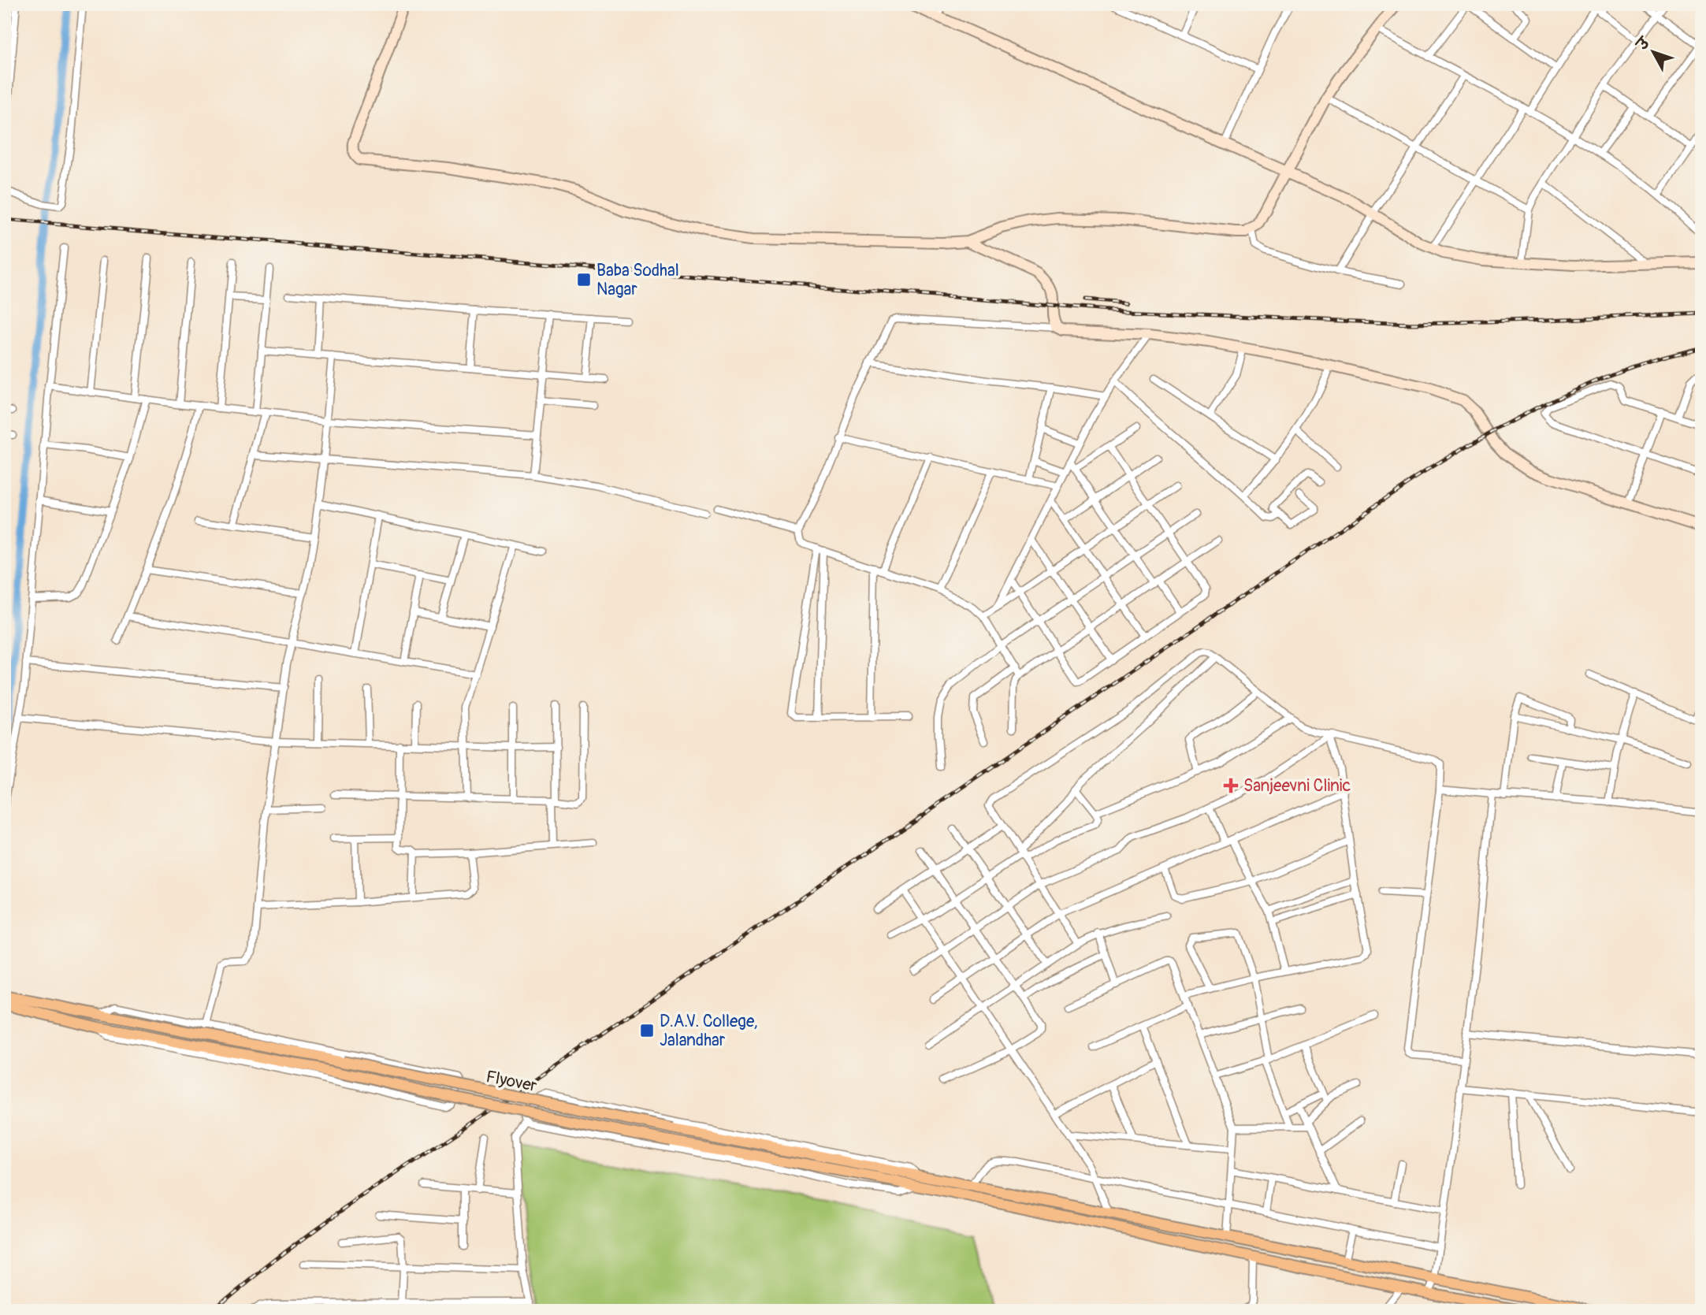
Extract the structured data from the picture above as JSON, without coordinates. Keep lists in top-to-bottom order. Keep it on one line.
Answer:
{"streets":{"main road":["Flyover"]},"places":{"transit":["Baba Sodhal Nagar","D.A.V. College, Jalandhar"],"health":["Sanjeevni Clinic"]},"north":"top left"}
